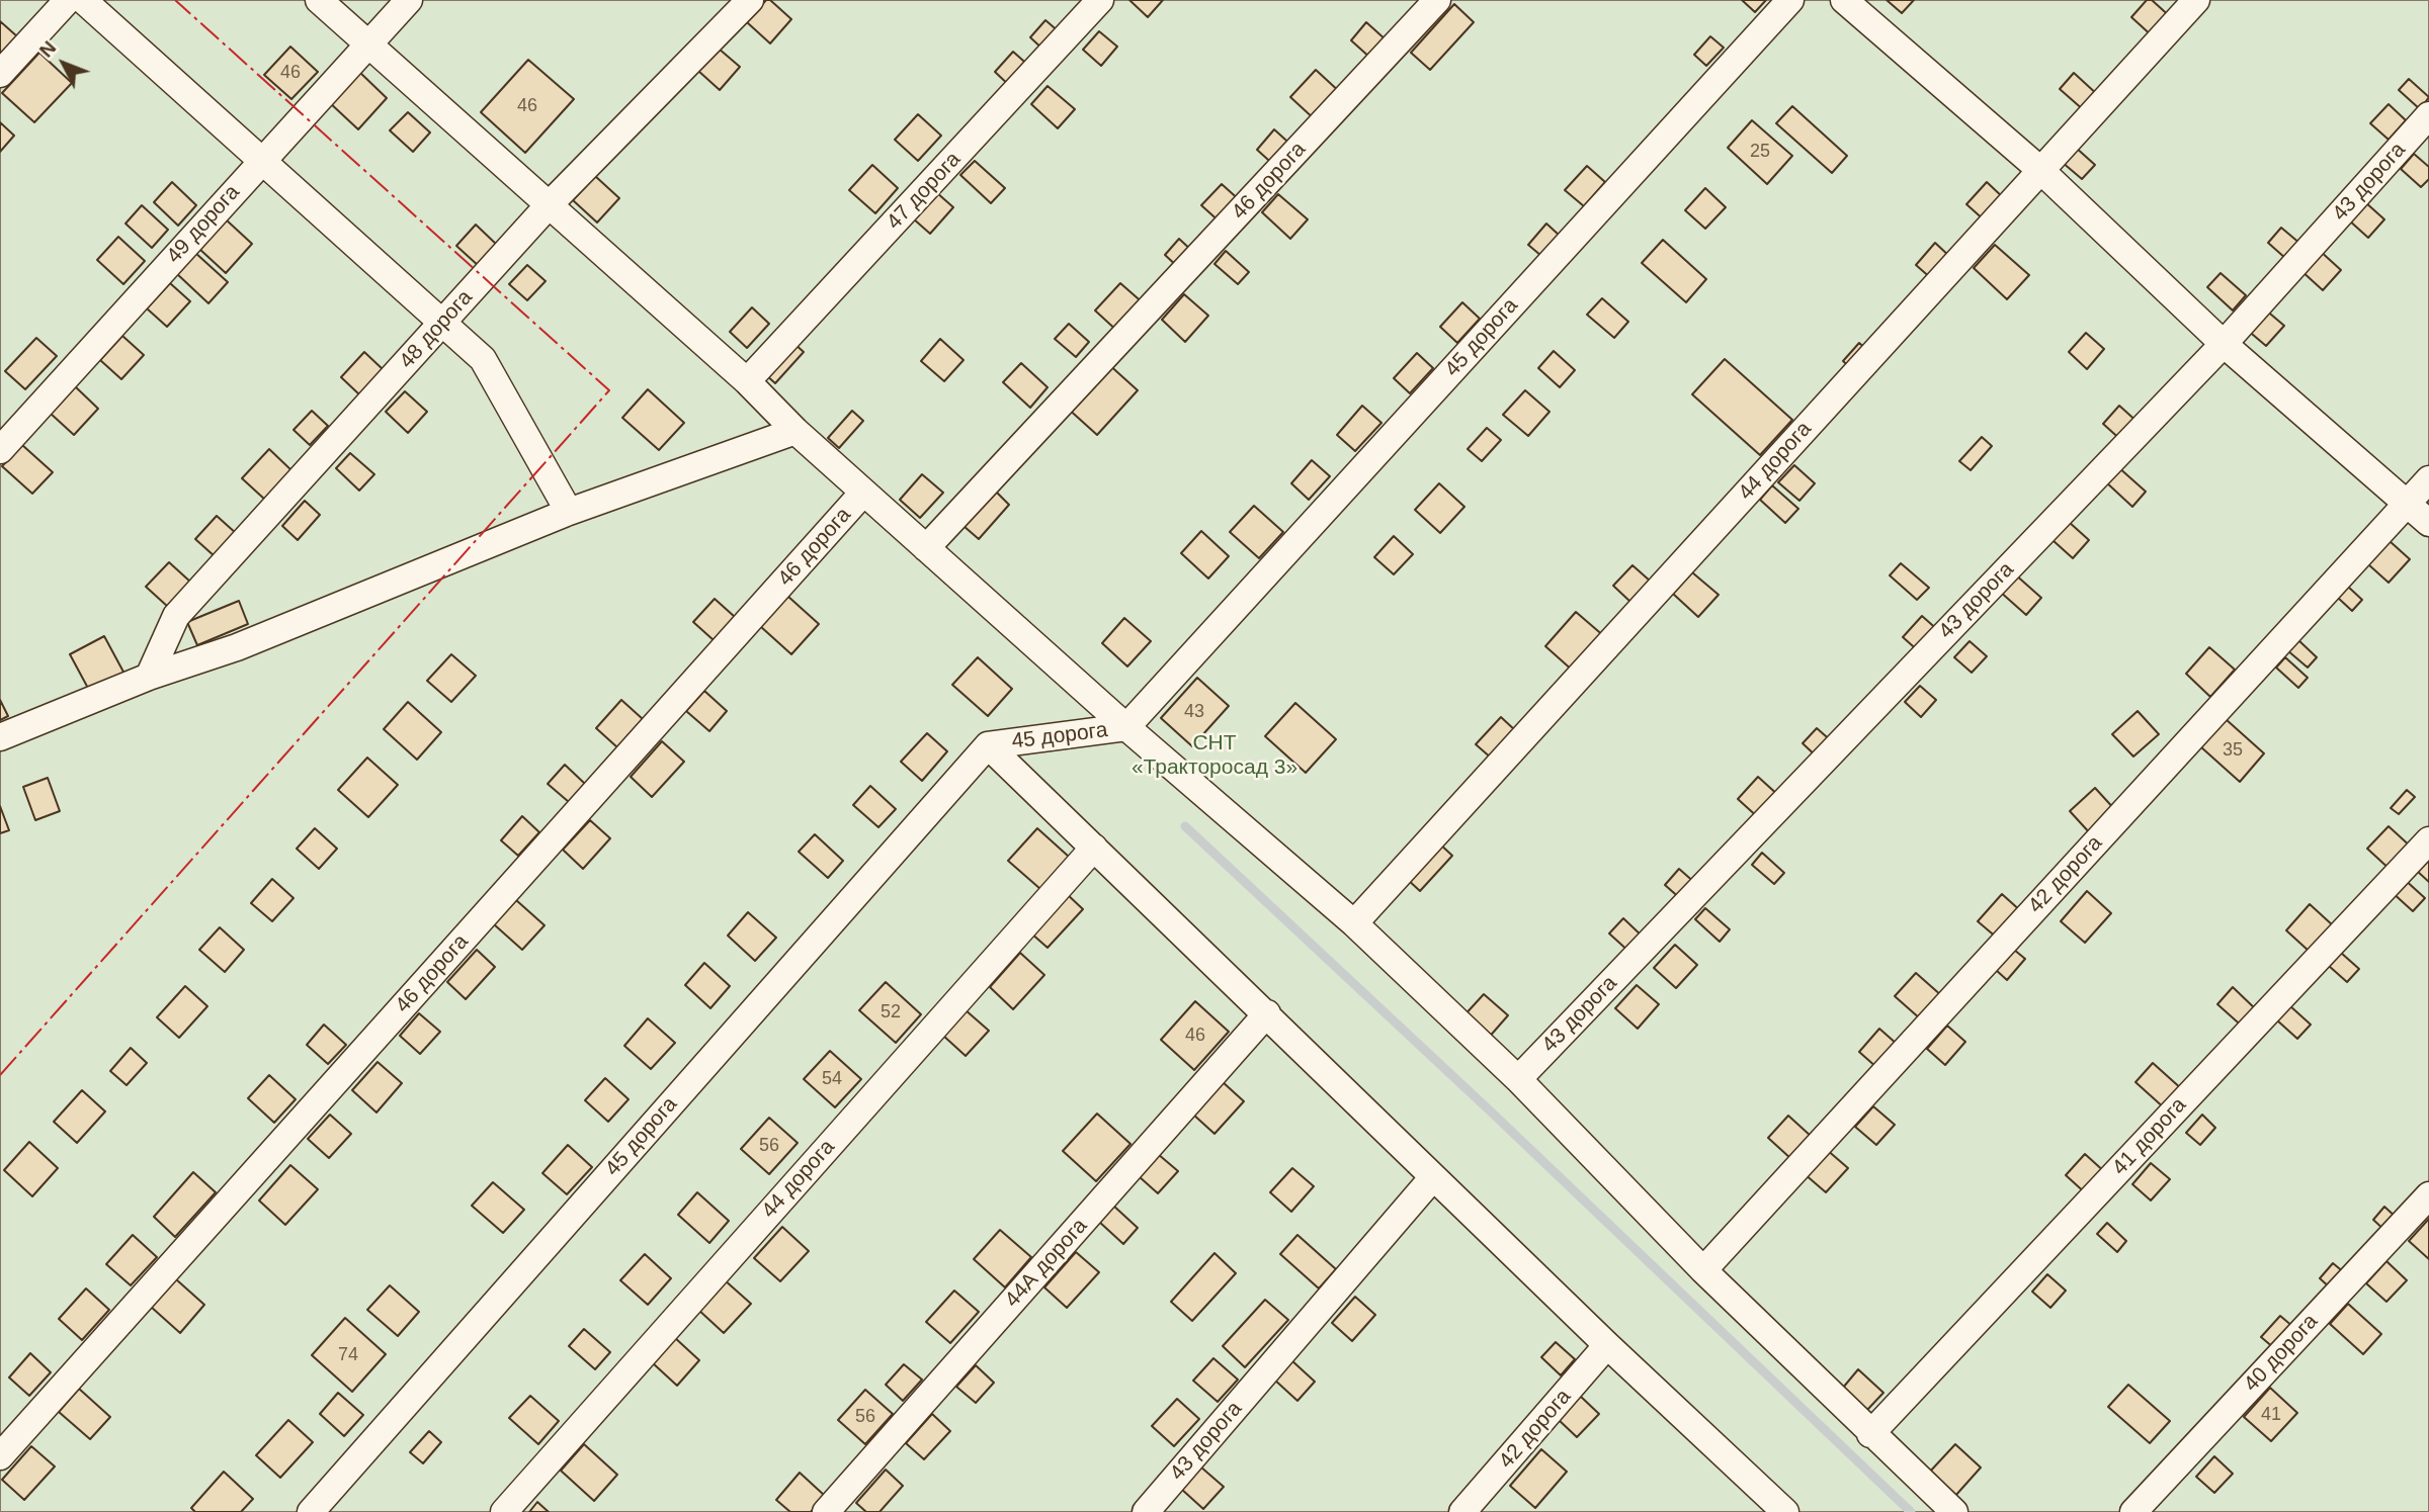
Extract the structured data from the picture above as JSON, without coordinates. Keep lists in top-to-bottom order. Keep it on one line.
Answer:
{"streets":{"street":["46 дорога","43 дорога","47 дорога","49 дорога","48 дорога","45 дорога","44 дорога","42 дорога","41 дорога","44А дорога","40 дорога"]},"parks":["СНТ «Тракторосад 3»"],"house_numbers":["46","46","25","43","35","52","46","54","56","74","41","56"],"north":"top left"}
